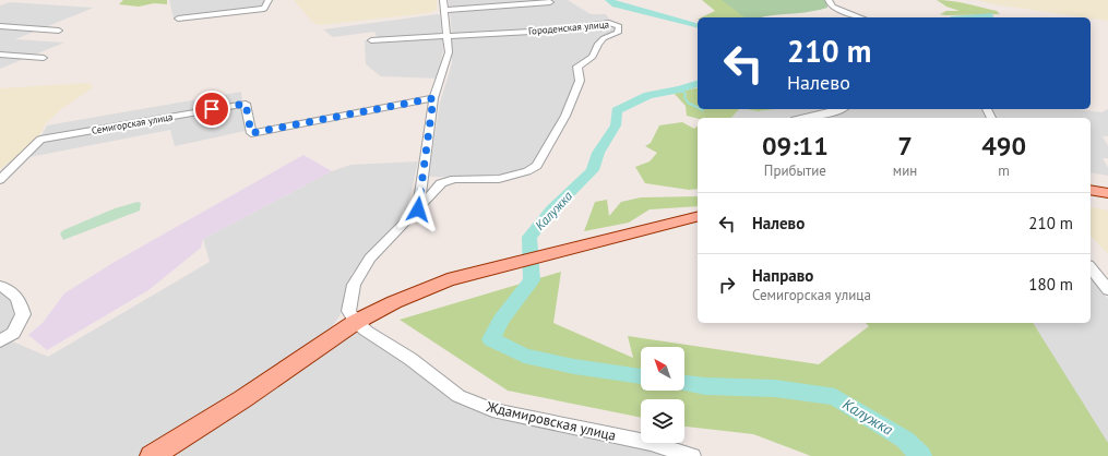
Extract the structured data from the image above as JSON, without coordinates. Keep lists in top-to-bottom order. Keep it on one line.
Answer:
{"streets":{"street":["Городенская улица","Семигорская улица","Ждамировская улица"]},"crossings":[["Городенская улица","Ждамировская улица"]],"water":["Калужка"],"north":"top left","page":{"turn":["210 m","Налево"],"eta":["09:11","Прибытие","7","мин","490","m"],"list":[{"name":"Налево","value":"210 m"},{"name":"Направо","note":"Семигорская улица","value":"180 m"}]}}
